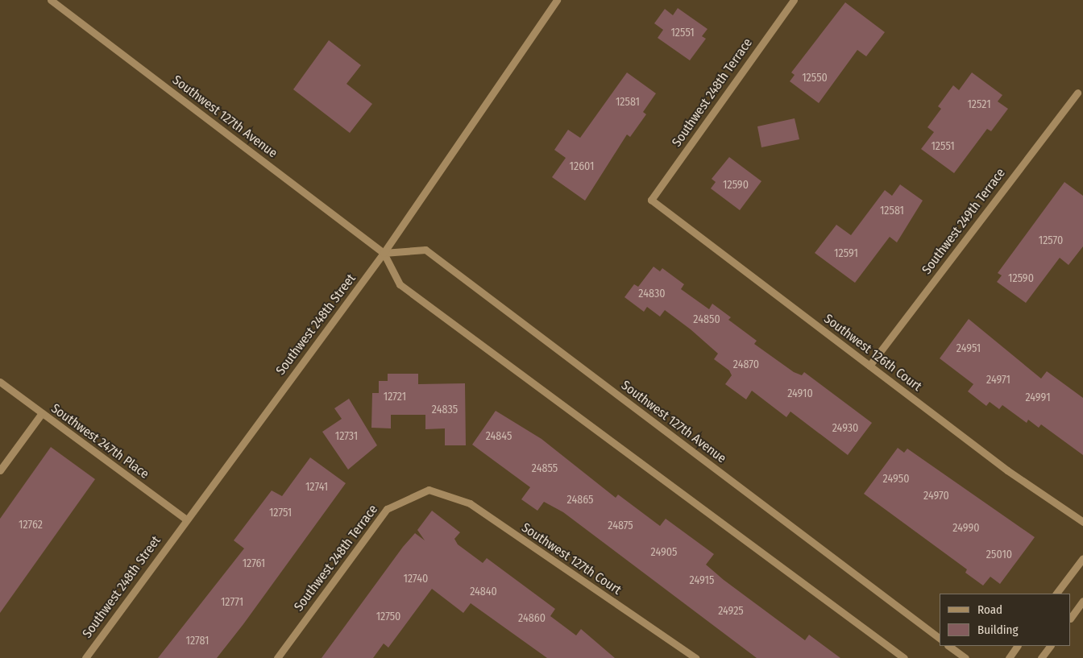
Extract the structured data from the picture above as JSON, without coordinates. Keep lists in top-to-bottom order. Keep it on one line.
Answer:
{"streets":{"street":["Southwest 248th Terrace","Southwest 127th Avenue","Southwest 249th Terrace","Southwest 248th Street","Southwest 126th Court","Southwest 247th Place","Southwest 127th Court"]},"crossings":[["Southwest 248th Terrace","Southwest 126th Court"],["Southwest 248th Terrace","Southwest 127th Court"],["Southwest 127th Avenue","Southwest 248th Street"],["Southwest 249th Terrace","Southwest 126th Court"],["Southwest 248th Street","Southwest 247th Place"]],"house_numbers":["12551","12550","12581","12521","12551","12601","12590","12581","12570","12591","12590","24830","24850","24951","24870","24971","24910","12721","24991","24835","24930","12731","24845","24855","24950","12741","24970","24865","12751","12762","24875","24990","24905","25010","12761","12740","24915","24840","12771","24925","12750","24860","12781"],"legend":["Road","Building"]}
